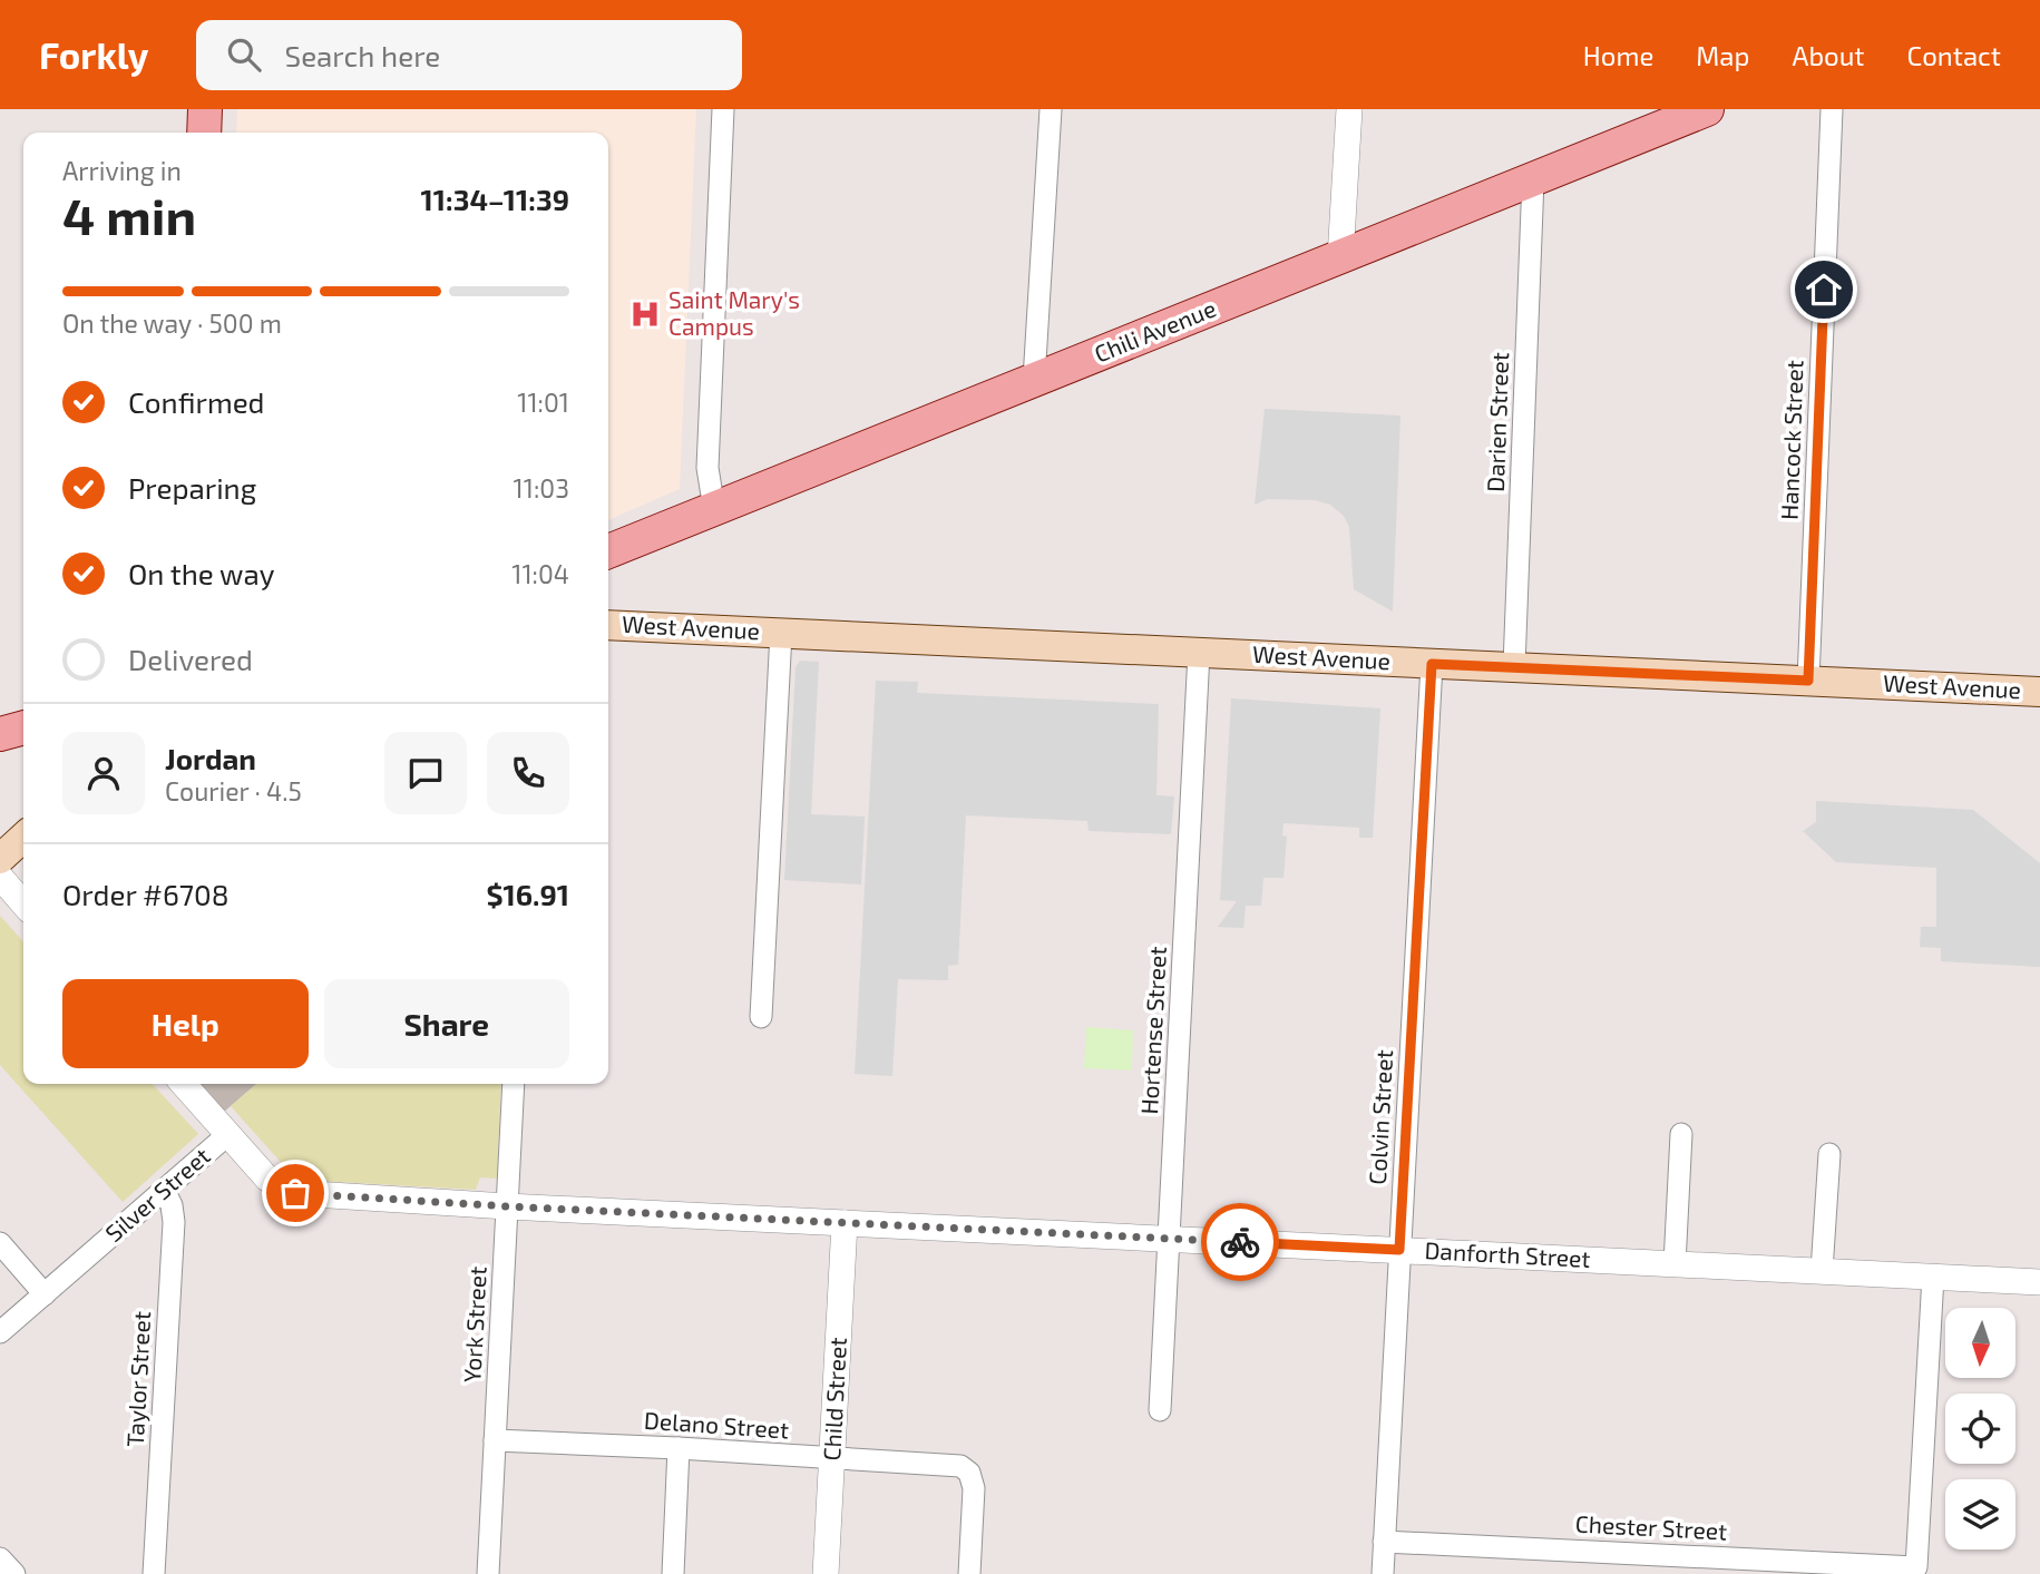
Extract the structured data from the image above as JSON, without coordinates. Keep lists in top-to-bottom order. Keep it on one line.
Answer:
{"streets":{"main road":["Chili Avenue","West Avenue"],"street":["Darien Street","Hancock Street","Hortense Street","Colvin Street","Silver Street","Danforth Street","York Street","Taylor Street","Child Street","Delano Street","Chester Street"]},"crossings":[["Chili Avenue","Darien Street"],["Darien Street","West Avenue"],["Hancock Street","West Avenue"],["West Avenue","Hortense Street"],["West Avenue","Colvin Street"],["Hortense Street","Danforth Street"],["Colvin Street","Danforth Street"],["Colvin Street","Chester Street"],["Silver Street","Danforth Street"],["Silver Street","York Street"],["Silver Street","Taylor Street"],["Danforth Street","York Street"],["Danforth Street","Child Street"],["Danforth Street","Chester Street"],["York Street","Delano Street"],["Child Street","Delano Street"]],"places":{"hospital":["Saint Mary's Campus"]},"north":"bottom","page":{"header":"Forkly","search":"Search here","nav":["Home","Map","About","Contact"],"heading":["4 min","Arriving in","11:34–11:39"],"panel":["Jordan","Courier · 4.5","Order #6708","$16.91"],"bar":"On the way · 500 m","list":[["Confirmed","11:01"],["Preparing","11:03"],["On the way","11:04"],"Delivered"],"buttons":["Help","Share"]}}
